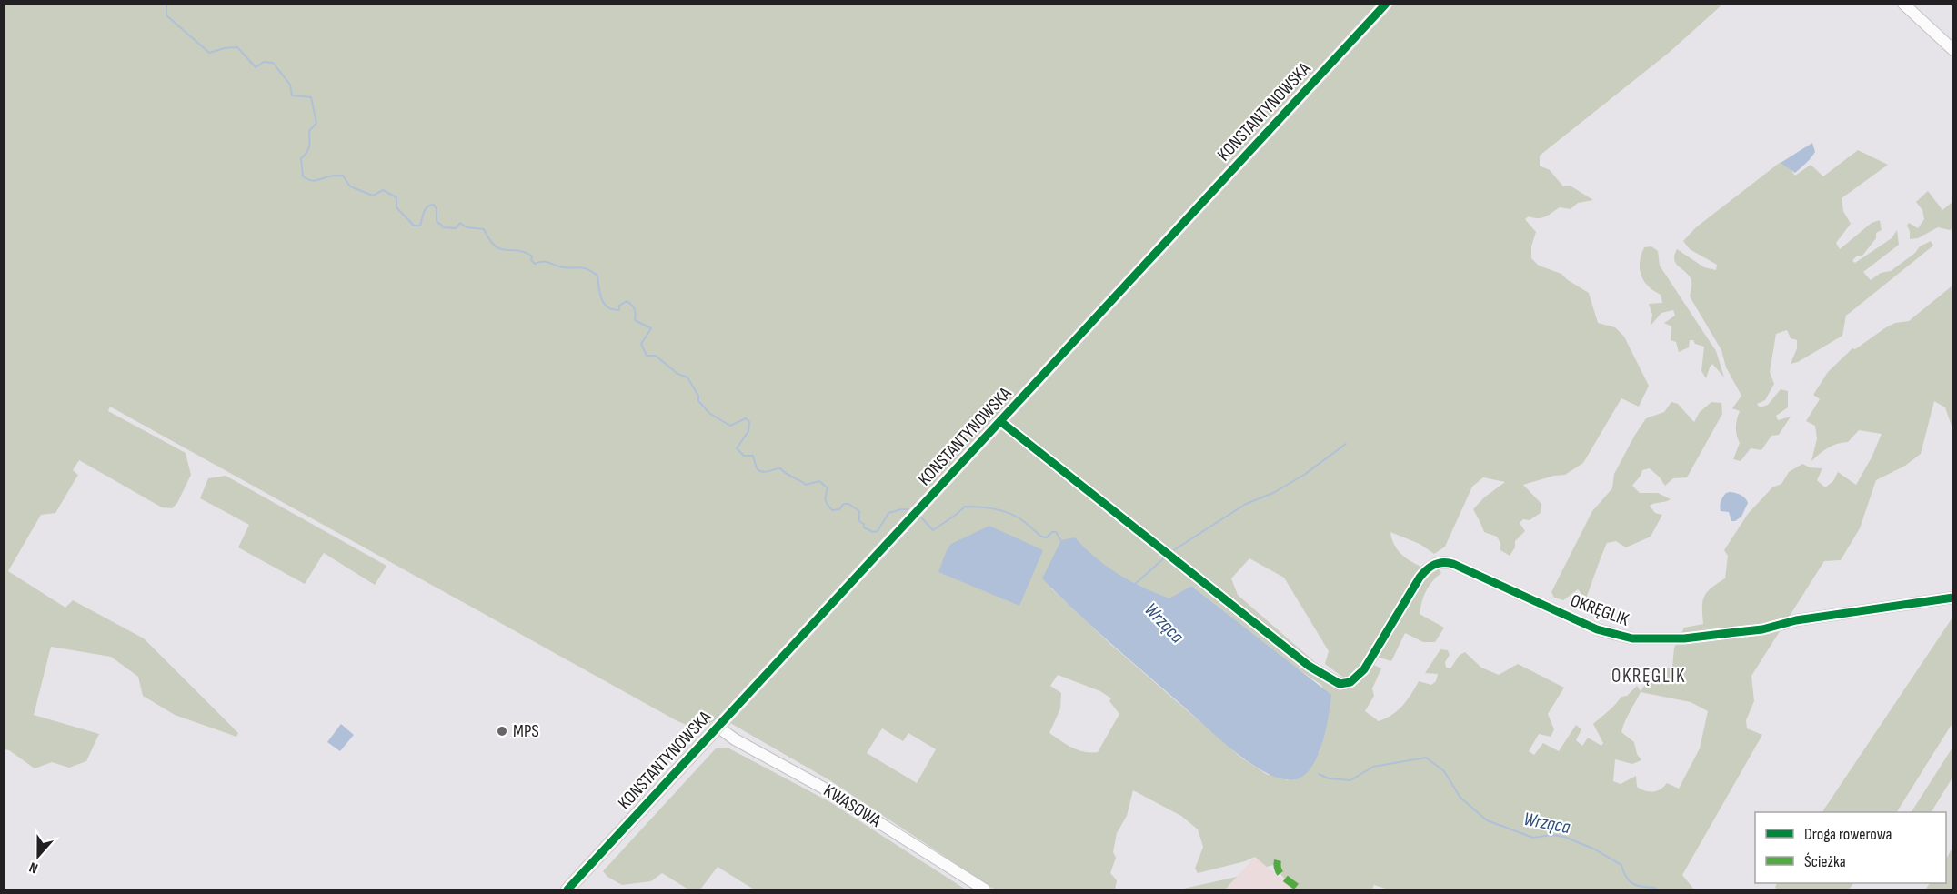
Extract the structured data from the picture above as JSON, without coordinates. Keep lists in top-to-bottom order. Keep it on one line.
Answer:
{"streets":{"main road":["KONSTANTYNOWSKA"],"street":["OKRĘGLIK","KWASOWA"]},"crossings":[["KONSTANTYNOWSKA","OKRĘGLIK"],["KONSTANTYNOWSKA","KWASOWA"]],"districts":["OKRĘGLIK"],"water":["Wrząca"],"places":["MPS"],"legend":["Droga rowerowa","Ścieżka"],"north":"bottom"}
